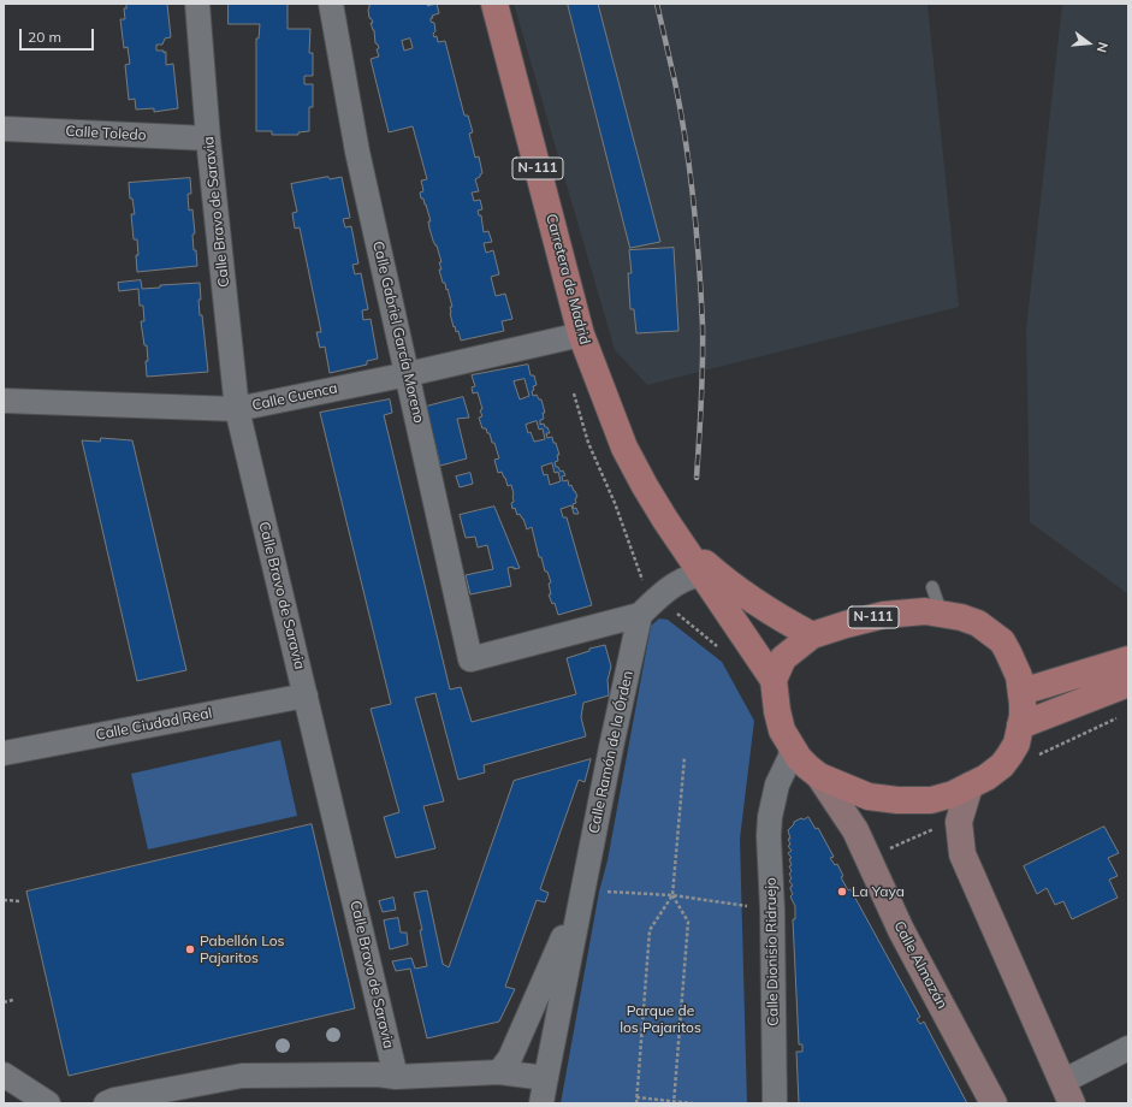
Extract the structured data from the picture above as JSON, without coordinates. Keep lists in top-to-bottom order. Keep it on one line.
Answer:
{"streets":{"main road":["N-111","Carretera de Madrid"],"street":["Calle Toledo","Calle Bravo de Saravia","Calle Gabriel García Moreno","Calle Cuenca","Calle Ciudad Real","Calle Ramón de la Órden","Calle Dionisio Ridruejo","Calle Almazán"]},"crossings":[["Calle Toledo","Calle Bravo de Saravia"],["N-111","Carretera de Madrid"],["N-111","Calle Dionisio Ridruejo"],["N-111","Calle Almazán"],["Calle Bravo de Saravia","Calle Cuenca"],["Calle Bravo de Saravia","Calle Ciudad Real"],["Carretera de Madrid","Calle Cuenca"],["Calle Gabriel García Moreno","Calle Cuenca"],["Calle Gabriel García Moreno","Calle Ramón de la Órden"],["Calle Dionisio Ridruejo","Calle Almazán"]],"parks":["Parque de los Pajaritos"],"places":["La Yaya","Pabellón Los Pajaritos"],"scale_bar":"20 m","north":"right"}
